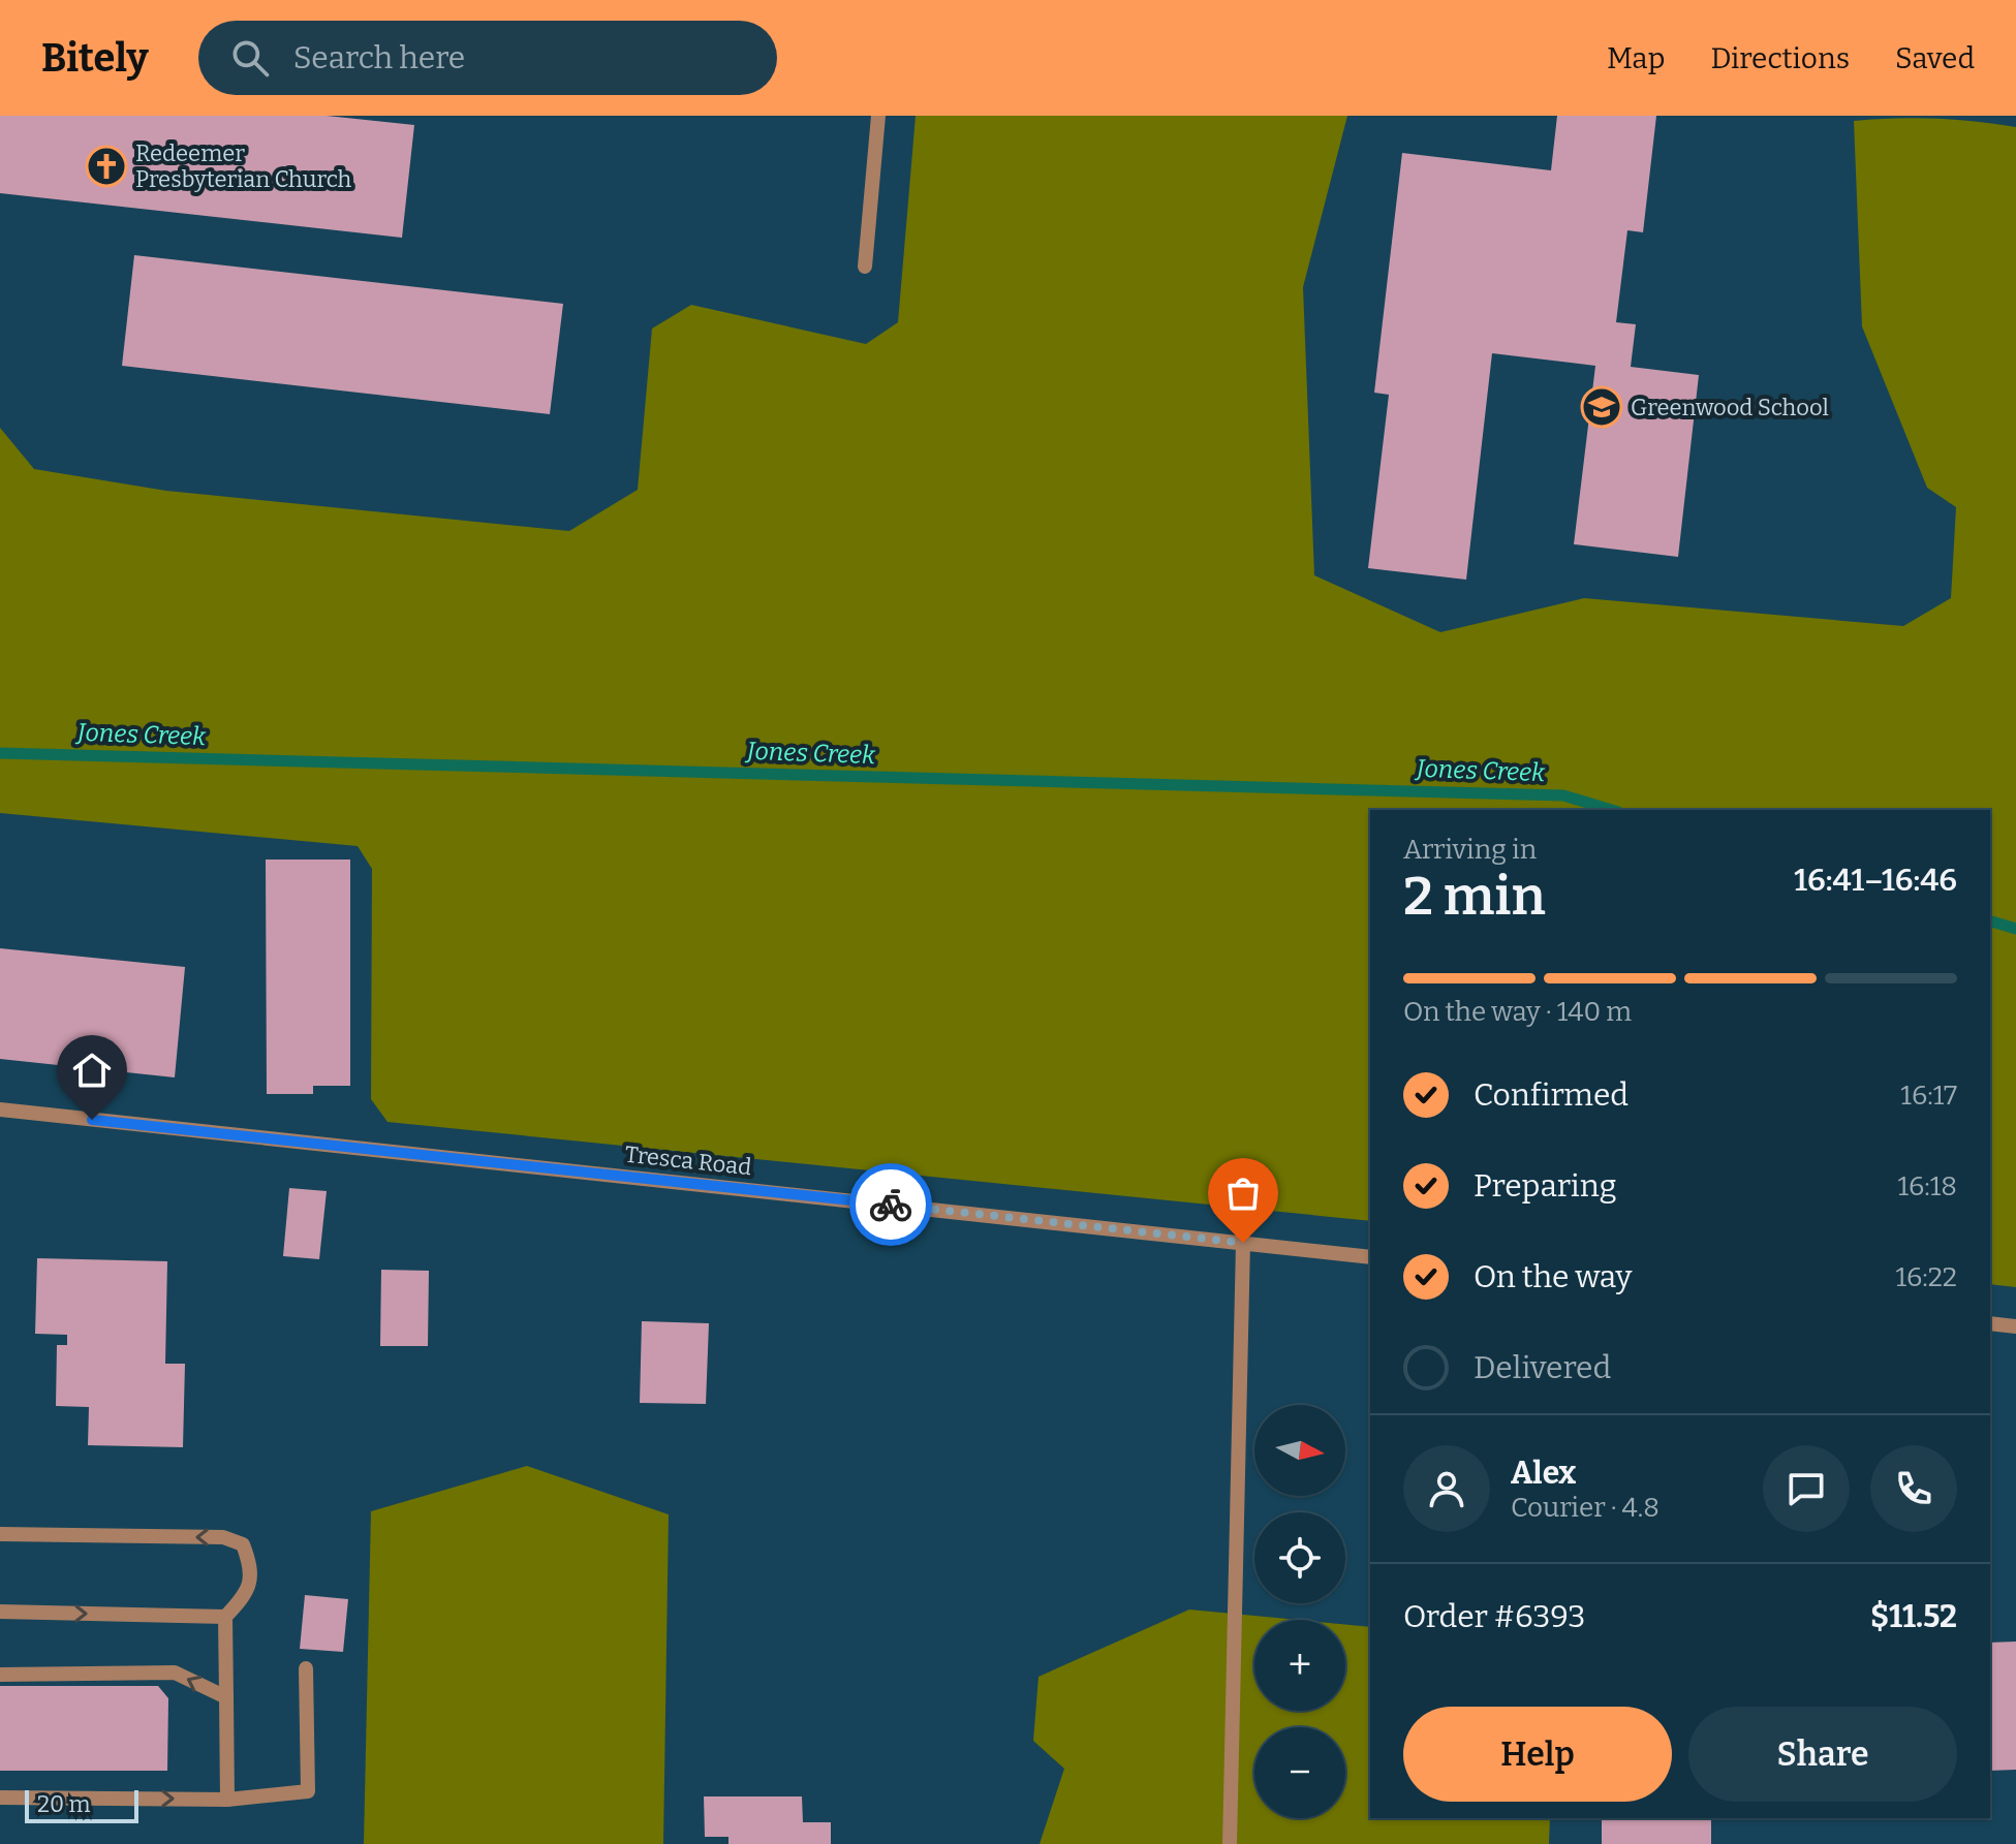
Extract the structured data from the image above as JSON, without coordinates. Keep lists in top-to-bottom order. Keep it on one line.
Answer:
{"streets":{"street":["Tresca Road"]},"water":["Jones Creek"],"places":{"church":["Redeemer Presbyterian Church"],"school or university":["Greenwood School"]},"scale_bar":"20 m","north":"right","page":{"header":"Bitely","search":"Search here","nav":["Map","Directions","Saved"],"heading":["2 min","Arriving in","16:41–16:46"],"panel":["Alex","Courier · 4.8","Order #6393","$11.52"],"bar":"On the way · 140 m","list":[["Confirmed","16:17"],["Preparing","16:18"],["On the way","16:22"],"Delivered"],"map_buttons":["+","−"],"buttons":["Help","Share"],"scale":"20 m"}}
